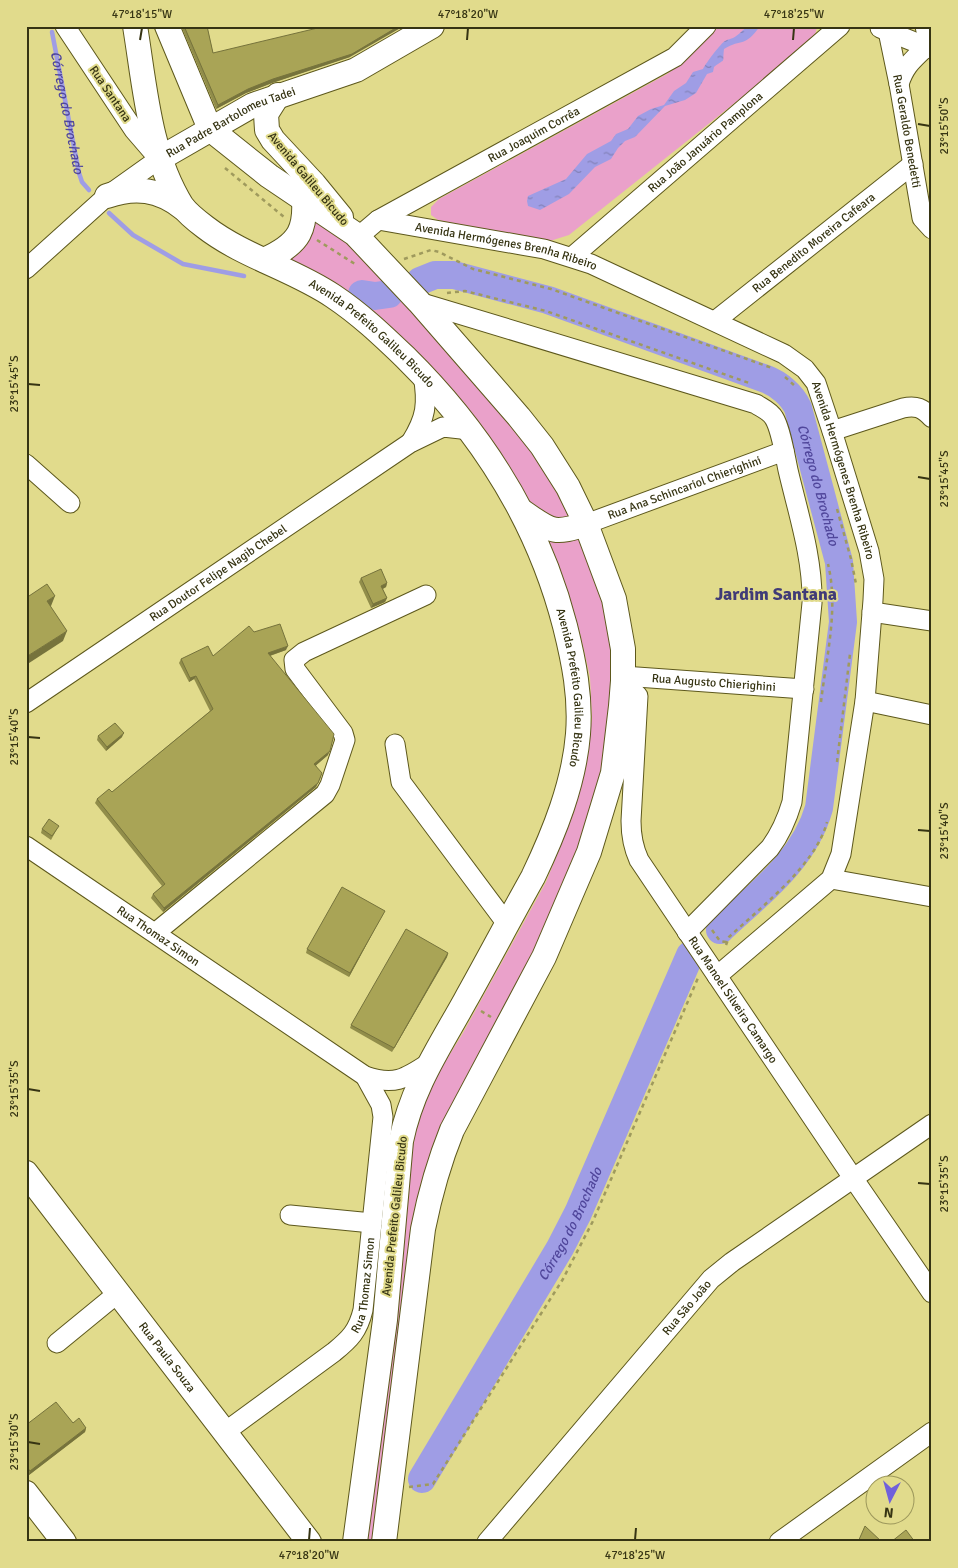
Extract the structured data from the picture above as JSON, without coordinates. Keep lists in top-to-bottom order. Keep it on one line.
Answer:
{"streets":{"main road":["Rua Padre Bartolomeu Tadei","Avenida Galileu Bicudo","Avenida Prefeito Galileu Bicudo","Rua Paula Souza"],"street":["Rua Santana","Rua Geraldo Benedetti","Rua Joaquim Corrêa","Rua João Januário Pamplona","Rua Benedito Moreira Cafeara","Avenida Hermógenes Brenha Ribeiro","Rua Ana Schincariol Chierighini","Rua Doutor Felipe Nagib Chebel","Rua Augusto Chierighini","Rua Thomaz Simon","Rua Manoel Silveira Camargo","Rua São João"]},"crossings":[["Rua Santana","Rua Padre Bartolomeu Tadei"],["Rua Santana","Avenida Prefeito Galileu Bicudo"],["Rua Padre Bartolomeu Tadei","Avenida Galileu Bicudo"],["Rua Padre Bartolomeu Tadei","Avenida Prefeito Galileu Bicudo"],["Rua Geraldo Benedetti","Rua Benedito Moreira Cafeara"],["Rua Joaquim Corrêa","Avenida Galileu Bicudo"],["Rua Joaquim Corrêa","Avenida Hermógenes Brenha Ribeiro"],["Rua João Januário Pamplona","Avenida Hermógenes Brenha Ribeiro"],["Rua Benedito Moreira Cafeara","Avenida Hermógenes Brenha Ribeiro"],["Avenida Hermógenes Brenha Ribeiro","Rua Manoel Silveira Camargo"],["Avenida Prefeito Galileu Bicudo","Rua Doutor Felipe Nagib Chebel"],["Avenida Prefeito Galileu Bicudo","Rua Thomaz Simon"],["Rua Augusto Chierighini","Rua Manoel Silveira Camargo"],["Rua Thomaz Simon","Rua Paula Souza"],["Rua Manoel Silveira Camargo","Rua São João"]],"districts":["Jardim Santana"],"water":["Córrego do Brochado"],"north":"bottom","coordinates":["47°18'15\"W","47°18'20\"W","47°18'25\"W","23°15'50\"S","23°15'45\"S","23°15'40\"S","23°15'35\"S","23°15'30\"S"]}
